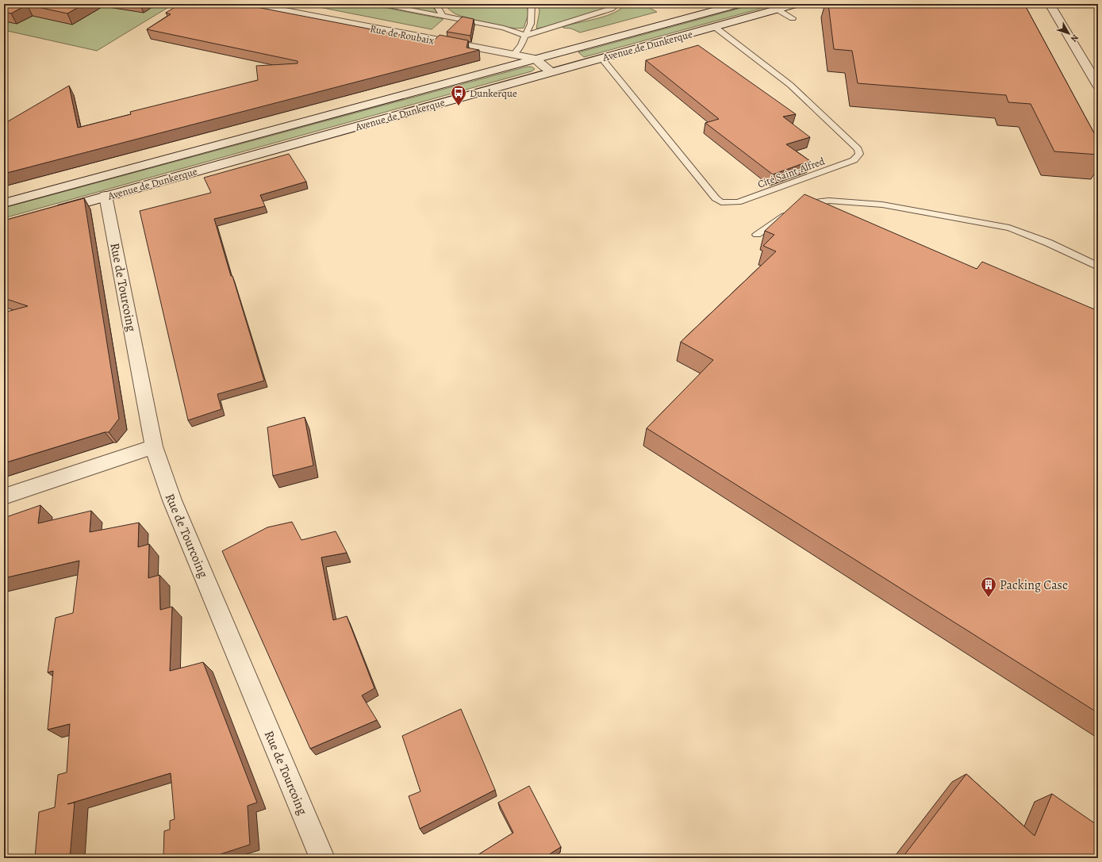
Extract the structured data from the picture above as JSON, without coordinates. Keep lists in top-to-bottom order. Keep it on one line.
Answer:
{"streets":{"main road":["Rue de Roubaix","Avenue de Dunkerque","Rue de Tourcoing"],"lane":["Cité Saint-Alfred"]},"crossings":[["Rue de Roubaix","Avenue de Dunkerque"],["Avenue de Dunkerque","Cité Saint-Alfred"],["Avenue de Dunkerque","Rue de Tourcoing"]],"places":{"bus stop":["Dunkerque"],"building":["Packing Case"]},"north":"bottom right"}
